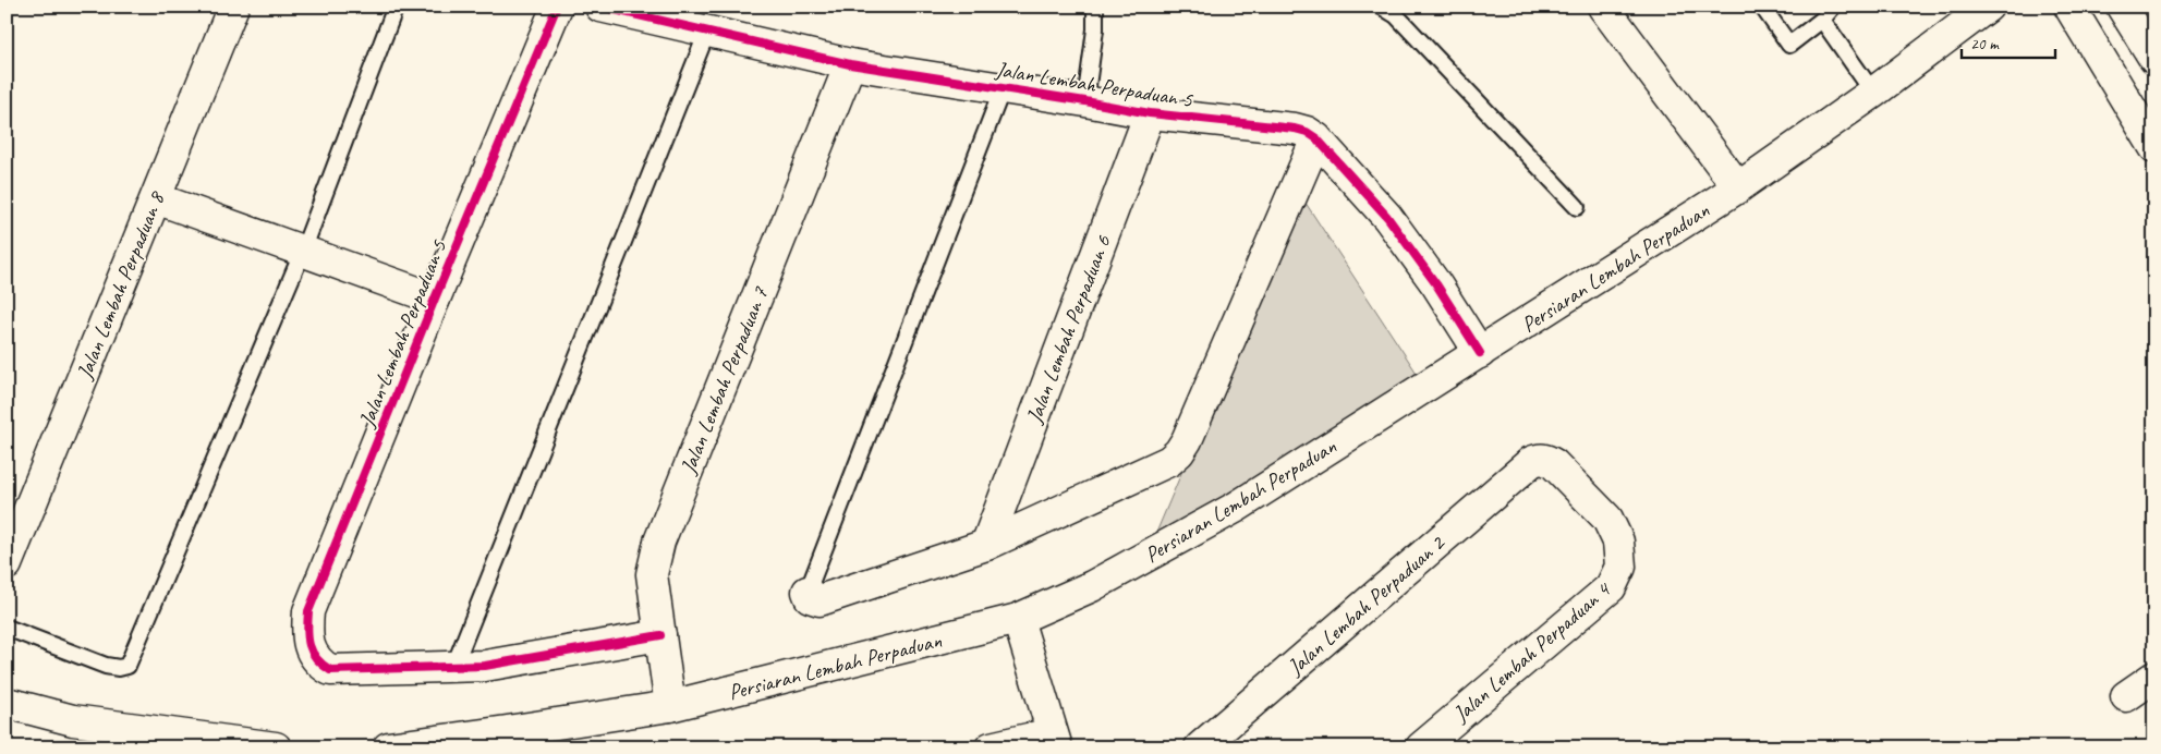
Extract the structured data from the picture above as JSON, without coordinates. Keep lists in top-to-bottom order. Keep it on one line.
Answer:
{"streets":{"street":["Jalan Lembah Perpaduan 5","Persiaran Lembah Perpaduan","Jalan Lembah Perpaduan 8","Jalan Lembah Perpaduan 6","Jalan Lembah Perpaduan 7","Jalan Lembah Perpaduan 2","Jalan Lembah Perpaduan 4"]},"crossings":[["Jalan Lembah Perpaduan 5","Persiaran Lembah Perpaduan"],["Jalan Lembah Perpaduan 5","Jalan Lembah Perpaduan 6"],["Jalan Lembah Perpaduan 5","Jalan Lembah Perpaduan 7"],["Persiaran Lembah Perpaduan","Jalan Lembah Perpaduan 7"],["Jalan Lembah Perpaduan 2","Jalan Lembah Perpaduan 4"]],"scale_bar":"20 m"}
